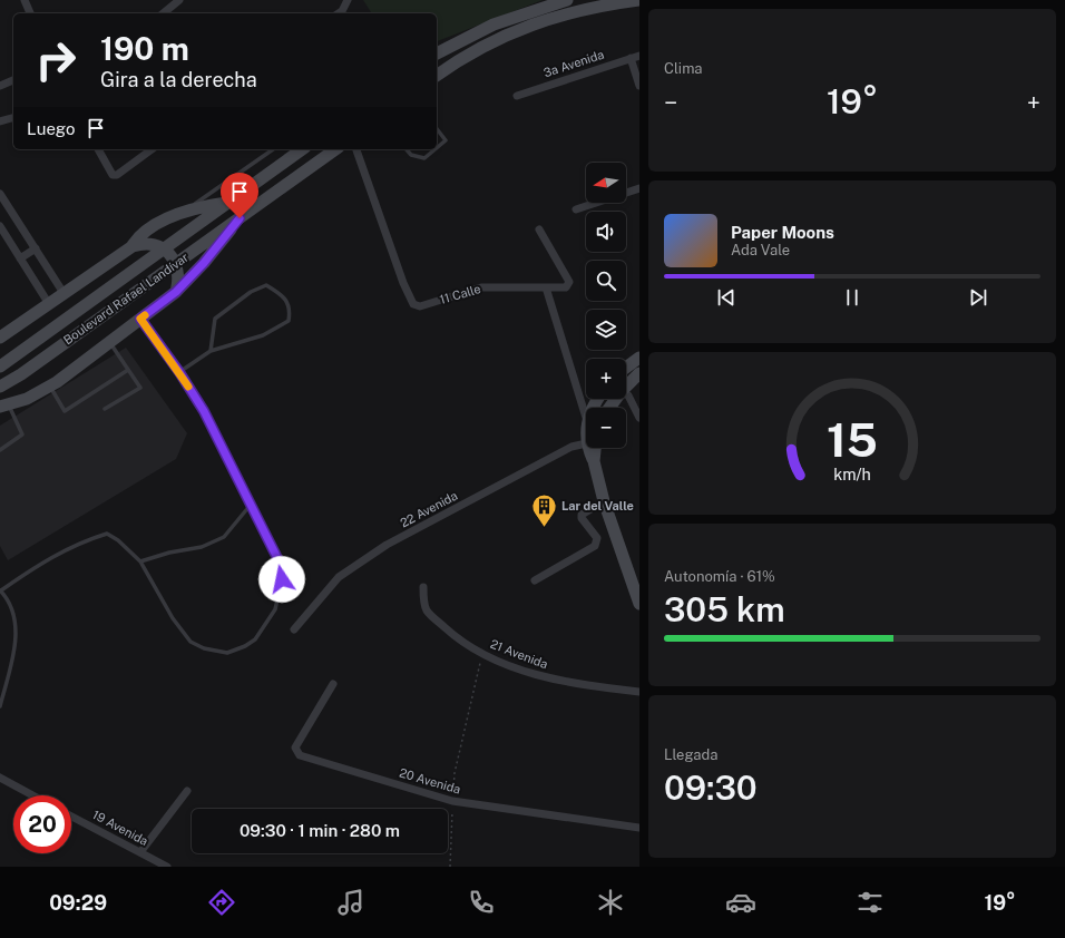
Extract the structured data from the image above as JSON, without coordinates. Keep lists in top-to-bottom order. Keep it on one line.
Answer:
{"streets":{"main road":["Boulevard Rafael Landívar"],"street":["3a Avenida","11 Calle","22 Avenida","21 Avenida","20 Avenida","19 Avenida"]},"places":{"building":["Lar del Valle"]},"north":"left","page":{"tile":["Clima",["Autonomía · 61%","305 km"],["Llegada","09:30"]],"turn":["190 m","Gira a la derecha"],"heat":["−","19°","+"],"then":"Luego","map_buttons":["+","−"],"song":["Paper Moons","Ada Vale"],"limit":"20","trip":"09:30 · 1 min · 280 m","tabs":["09:29","19°"],"gauge":["15","km/h"]}}
